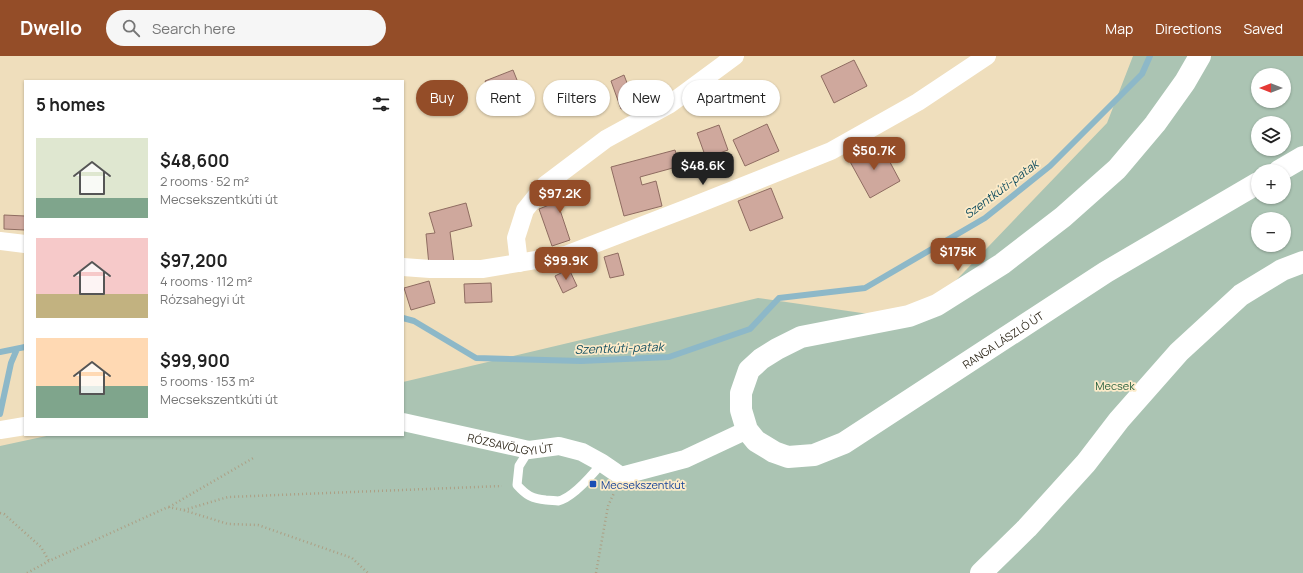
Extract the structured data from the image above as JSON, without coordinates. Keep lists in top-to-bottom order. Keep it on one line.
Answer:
{"streets":{"main road":["RANGA LÁSZLÓ ÚT"],"street":["RÓZSAVÖLGYI ÚT"]},"water":["Szentkúti-patak"],"parks":["Mecsek"],"places":{"transit":["Mecsekszentkút"]},"north":"left","page":{"header":"Dwello","search":"Search here","nav":["Map","Directions","Saved"],"map_buttons":["+","−"],"chip":["Buy","Rent","Filters","New","Apartment"],"heading":"5 homes","list":[{"name":"$48,600","note":"2 rooms · 52 m² · Mecsekszentkúti út"},{"name":"$97,200","note":"4 rooms · 112 m² · Rózsahegyi út"},{"name":"$99,900","note":"5 rooms · 153 m² · Mecsekszentkúti út"}],"price":["$50.7K","$48.6K","$97.2K","$175K","$99.9K"]}}
